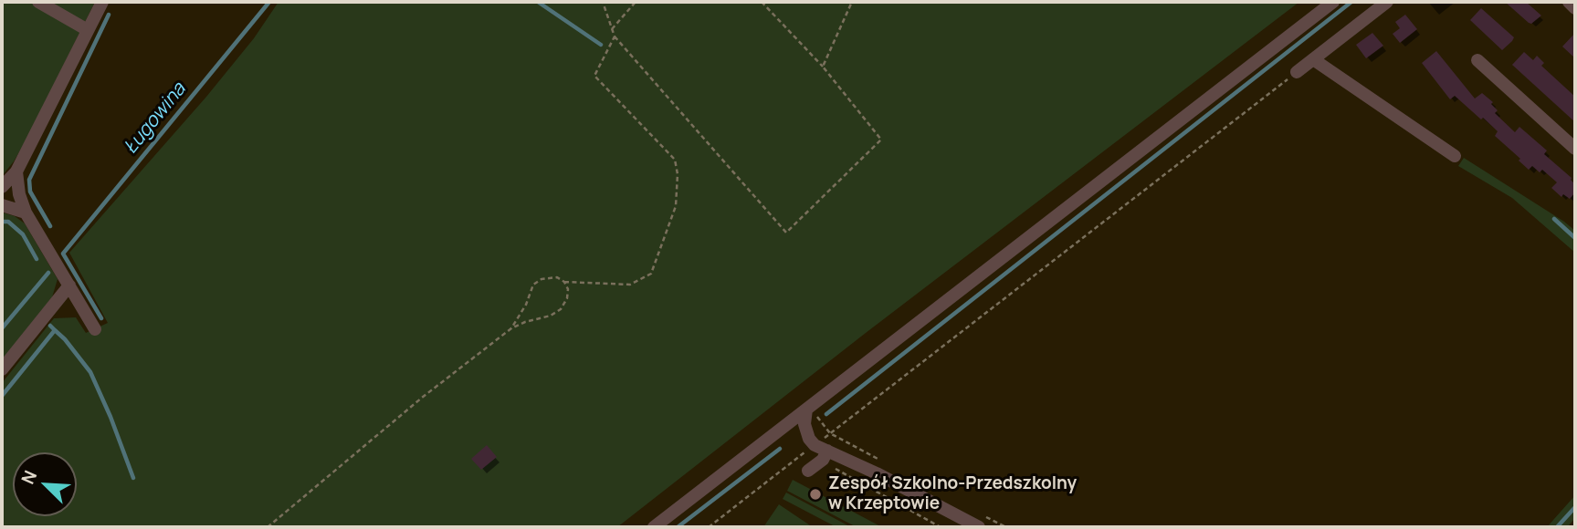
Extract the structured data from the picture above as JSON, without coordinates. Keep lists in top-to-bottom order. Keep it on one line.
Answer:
{"water":["Ługowina"],"places":["Zespół Szkolno-Przedszkolny w Krzeptowie"],"north":"top left"}
